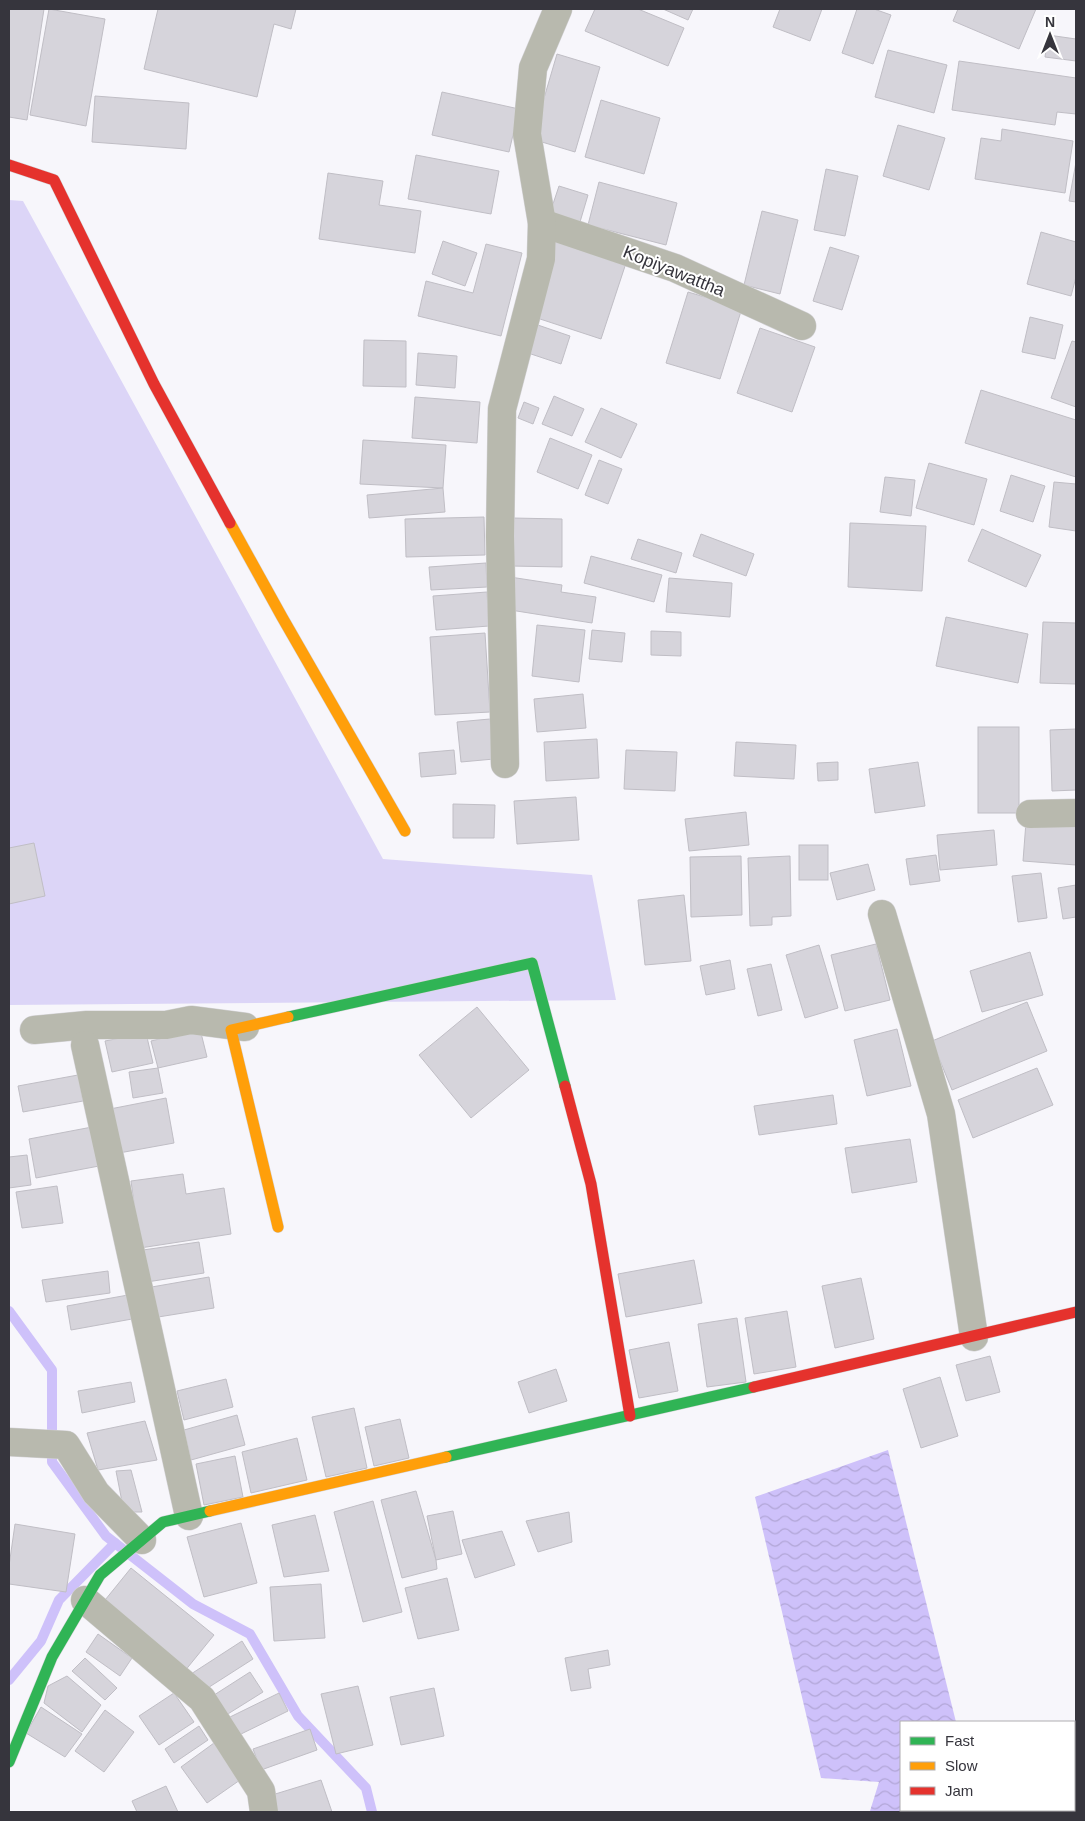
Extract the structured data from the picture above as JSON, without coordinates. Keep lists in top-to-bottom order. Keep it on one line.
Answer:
{"streets":{"street":["Kopiyawattha"]},"legend":["Fast","Slow","Jam"],"north":"top"}
